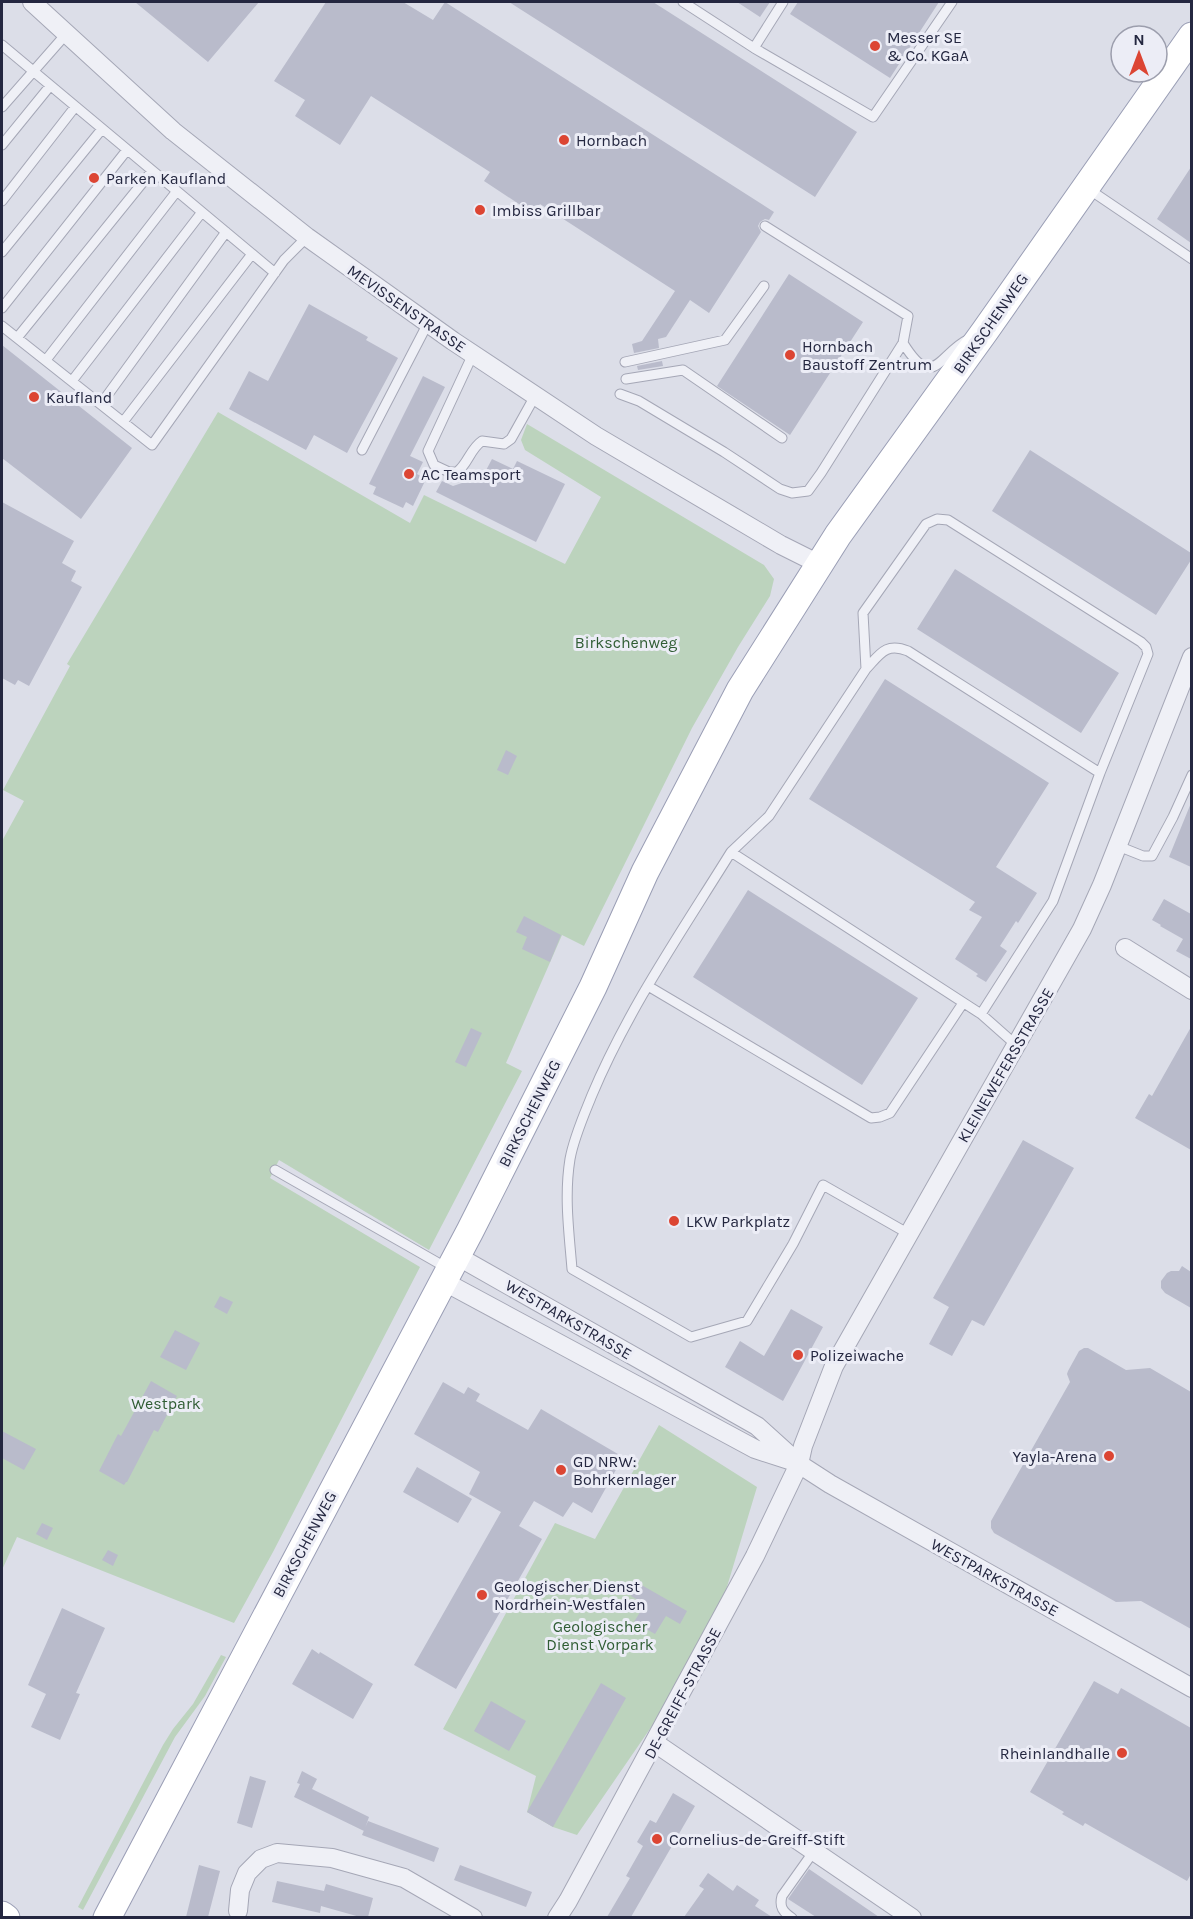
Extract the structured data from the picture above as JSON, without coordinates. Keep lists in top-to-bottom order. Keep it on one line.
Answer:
{"streets":{"main road":["BIRKSCHENWEG"],"street":["MEVISSENSTRASSE","KLEINEWEFERSSTRASSE","WESTPARKSTRASSE","DE-GREIFF-STRASSE"]},"crossings":[["MEVISSENSTRASSE","BIRKSCHENWEG"],["BIRKSCHENWEG","WESTPARKSTRASSE"],["KLEINEWEFERSSTRASSE","WESTPARKSTRASSE"],["KLEINEWEFERSSTRASSE","DE-GREIFF-STRASSE"],["WESTPARKSTRASSE","DE-GREIFF-STRASSE"]],"parks":["Birkschenweg","Westpark","Geologischer Dienst Vorpark"],"places":["Messer SE & Co. KGaA","Hornbach","Parken Kaufland","Imbiss Grillbar","Hornbach Baustoff Zentrum","Kaufland","AC Teamsport","LKW Parkplatz","Polizeiwache","Yayla-Arena","GD NRW: Bohrkernlager","Geologischer Dienst Nordrhein-Westfalen","Rheinlandhalle","Cornelius-de-Greiff-Stift"],"north":"top"}
